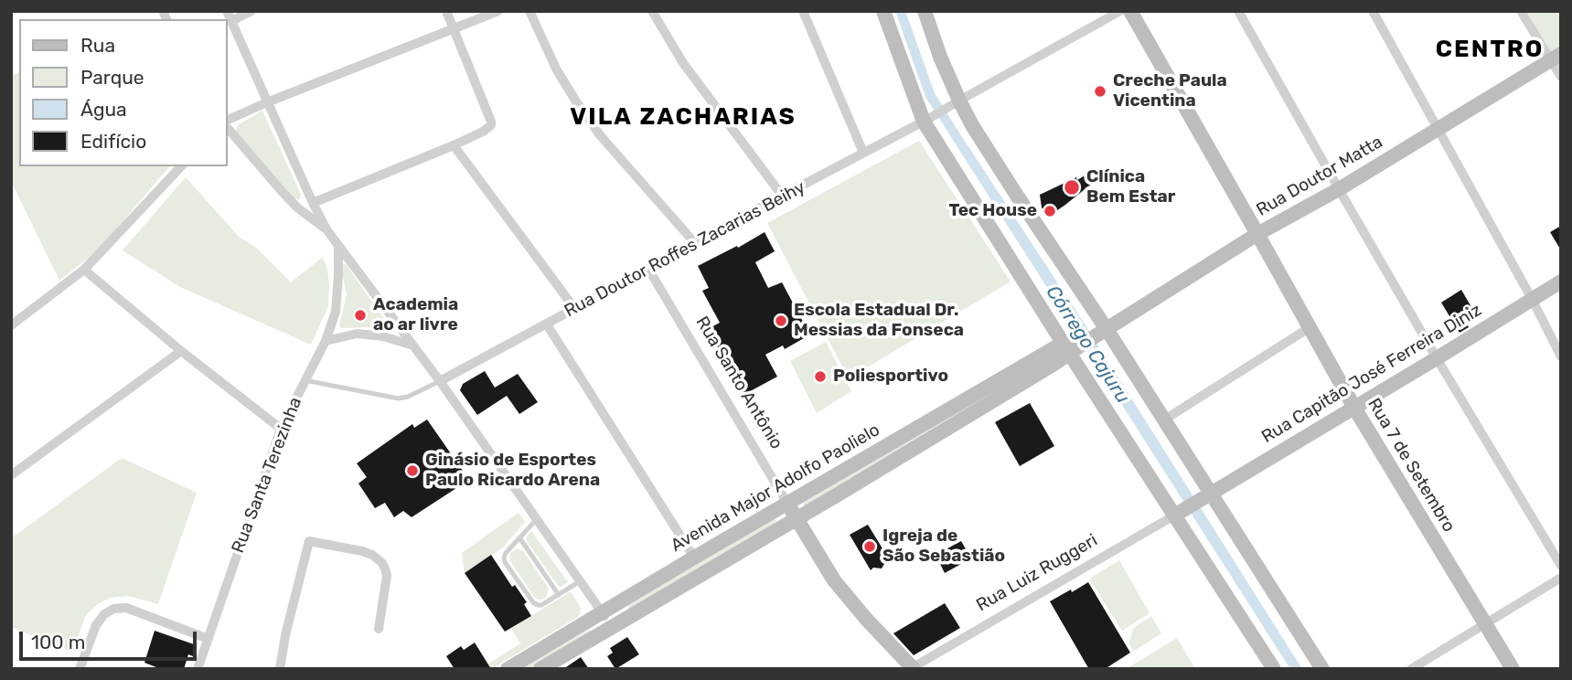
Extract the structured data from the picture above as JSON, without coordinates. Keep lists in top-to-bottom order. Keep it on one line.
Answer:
{"streets":{"main road":["Rua Doutor Matta","Rua Capitão José Ferreira Diniz","Rua Santo Antônio","Rua 7 de Setembro","Avenida Major Adolfo Paolielo"],"street":["Rua Doutor Roffes Zacarias Beihy","Rua Santa Terezinha","Rua Luiz Ruggeri"]},"crossings":[["Rua Doutor Matta","Rua 7 de Setembro"],["Rua Doutor Matta","Avenida Major Adolfo Paolielo"],["Rua Doutor Roffes Zacarias Beihy","Rua Santo Antônio"],["Rua Capitão José Ferreira Diniz","Rua 7 de Setembro"],["Rua Capitão José Ferreira Diniz","Rua Luiz Ruggeri"],["Rua Santo Antônio","Avenida Major Adolfo Paolielo"],["Rua Santo Antônio","Rua Luiz Ruggeri"]],"districts":["CENTRO","VILA ZACHARIAS"],"water":["Córrego Cajuru"],"places":["Creche Paula Vicentina","Clínica Bem Estar","Tec House","Academia ao ar livre","Escola Estadual Dr. Messias da Fonseca","Poliesportivo","Ginásio de Esportes Paulo Ricardo Arena","Igreja de São Sebastião"],"legend":["Rua","Parque","Água","Edifício"],"scale_bar":"100 m"}
